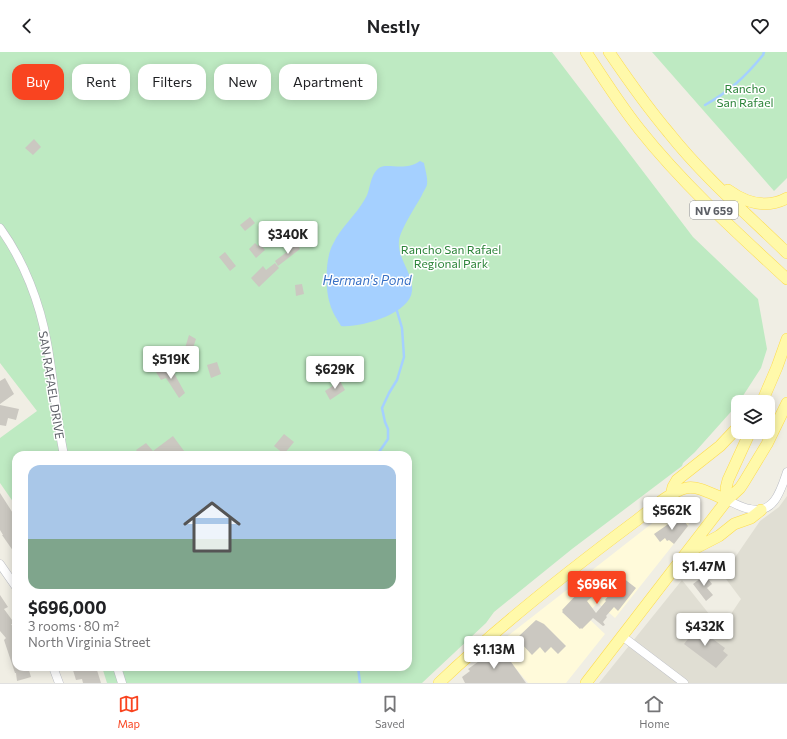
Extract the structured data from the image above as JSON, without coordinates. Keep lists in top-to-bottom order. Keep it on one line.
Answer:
{"streets":{"main road":["NV 659"],"street":["SAN RAFAEL DRIVE"]},"water":["Herman's Pond"],"parks":["Rancho San Rafael","Rancho San Rafael Regional Park"],"page":{"header":"Nestly","chip":["Buy","Rent","Filters","New","Apartment"],"price":["$340K","$519K","$629K","$562K","$1.47M","$696K","$432K","$1.13M"],"list":[{"name":"$696,000","note":"3 rooms · 80 m² · North Virginia Street"}],"tabs":["Map","Saved","Home"]}}
